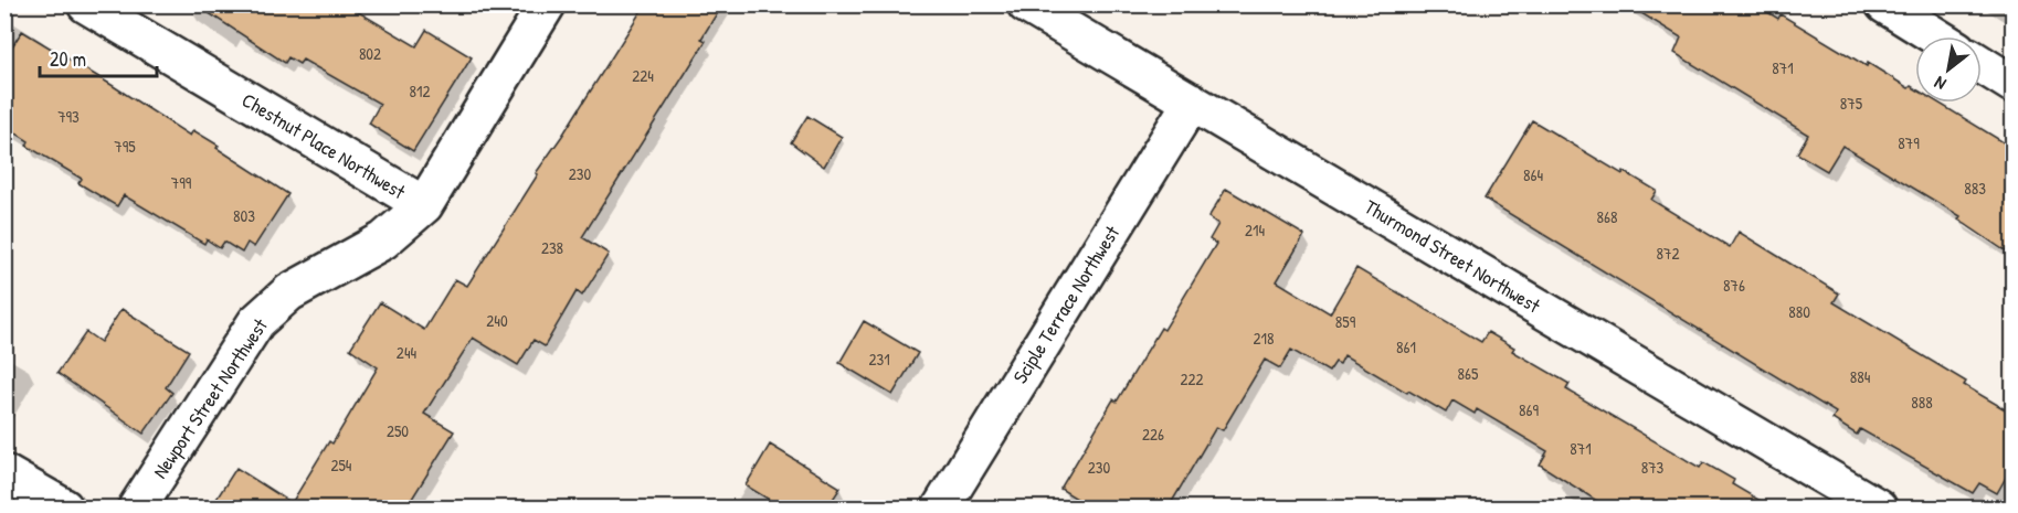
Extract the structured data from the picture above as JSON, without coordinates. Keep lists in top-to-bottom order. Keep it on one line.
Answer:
{"streets":{"street":["Chestnut Place Northwest","Thurmond Street Northwest","Sciple Terrace Northwest","Newport Street Northwest"]},"crossings":[["Chestnut Place Northwest","Newport Street Northwest"],["Thurmond Street Northwest","Sciple Terrace Northwest"]],"house_numbers":["802","871","224","812","875","793","879","795","230","864","799","883","803","868","214","238","872","876","880","240","859","218","861","244","231","865","884","222","888","869","250","226","871","254","230","873"],"scale_bar":"20 m","north":"bottom left"}
